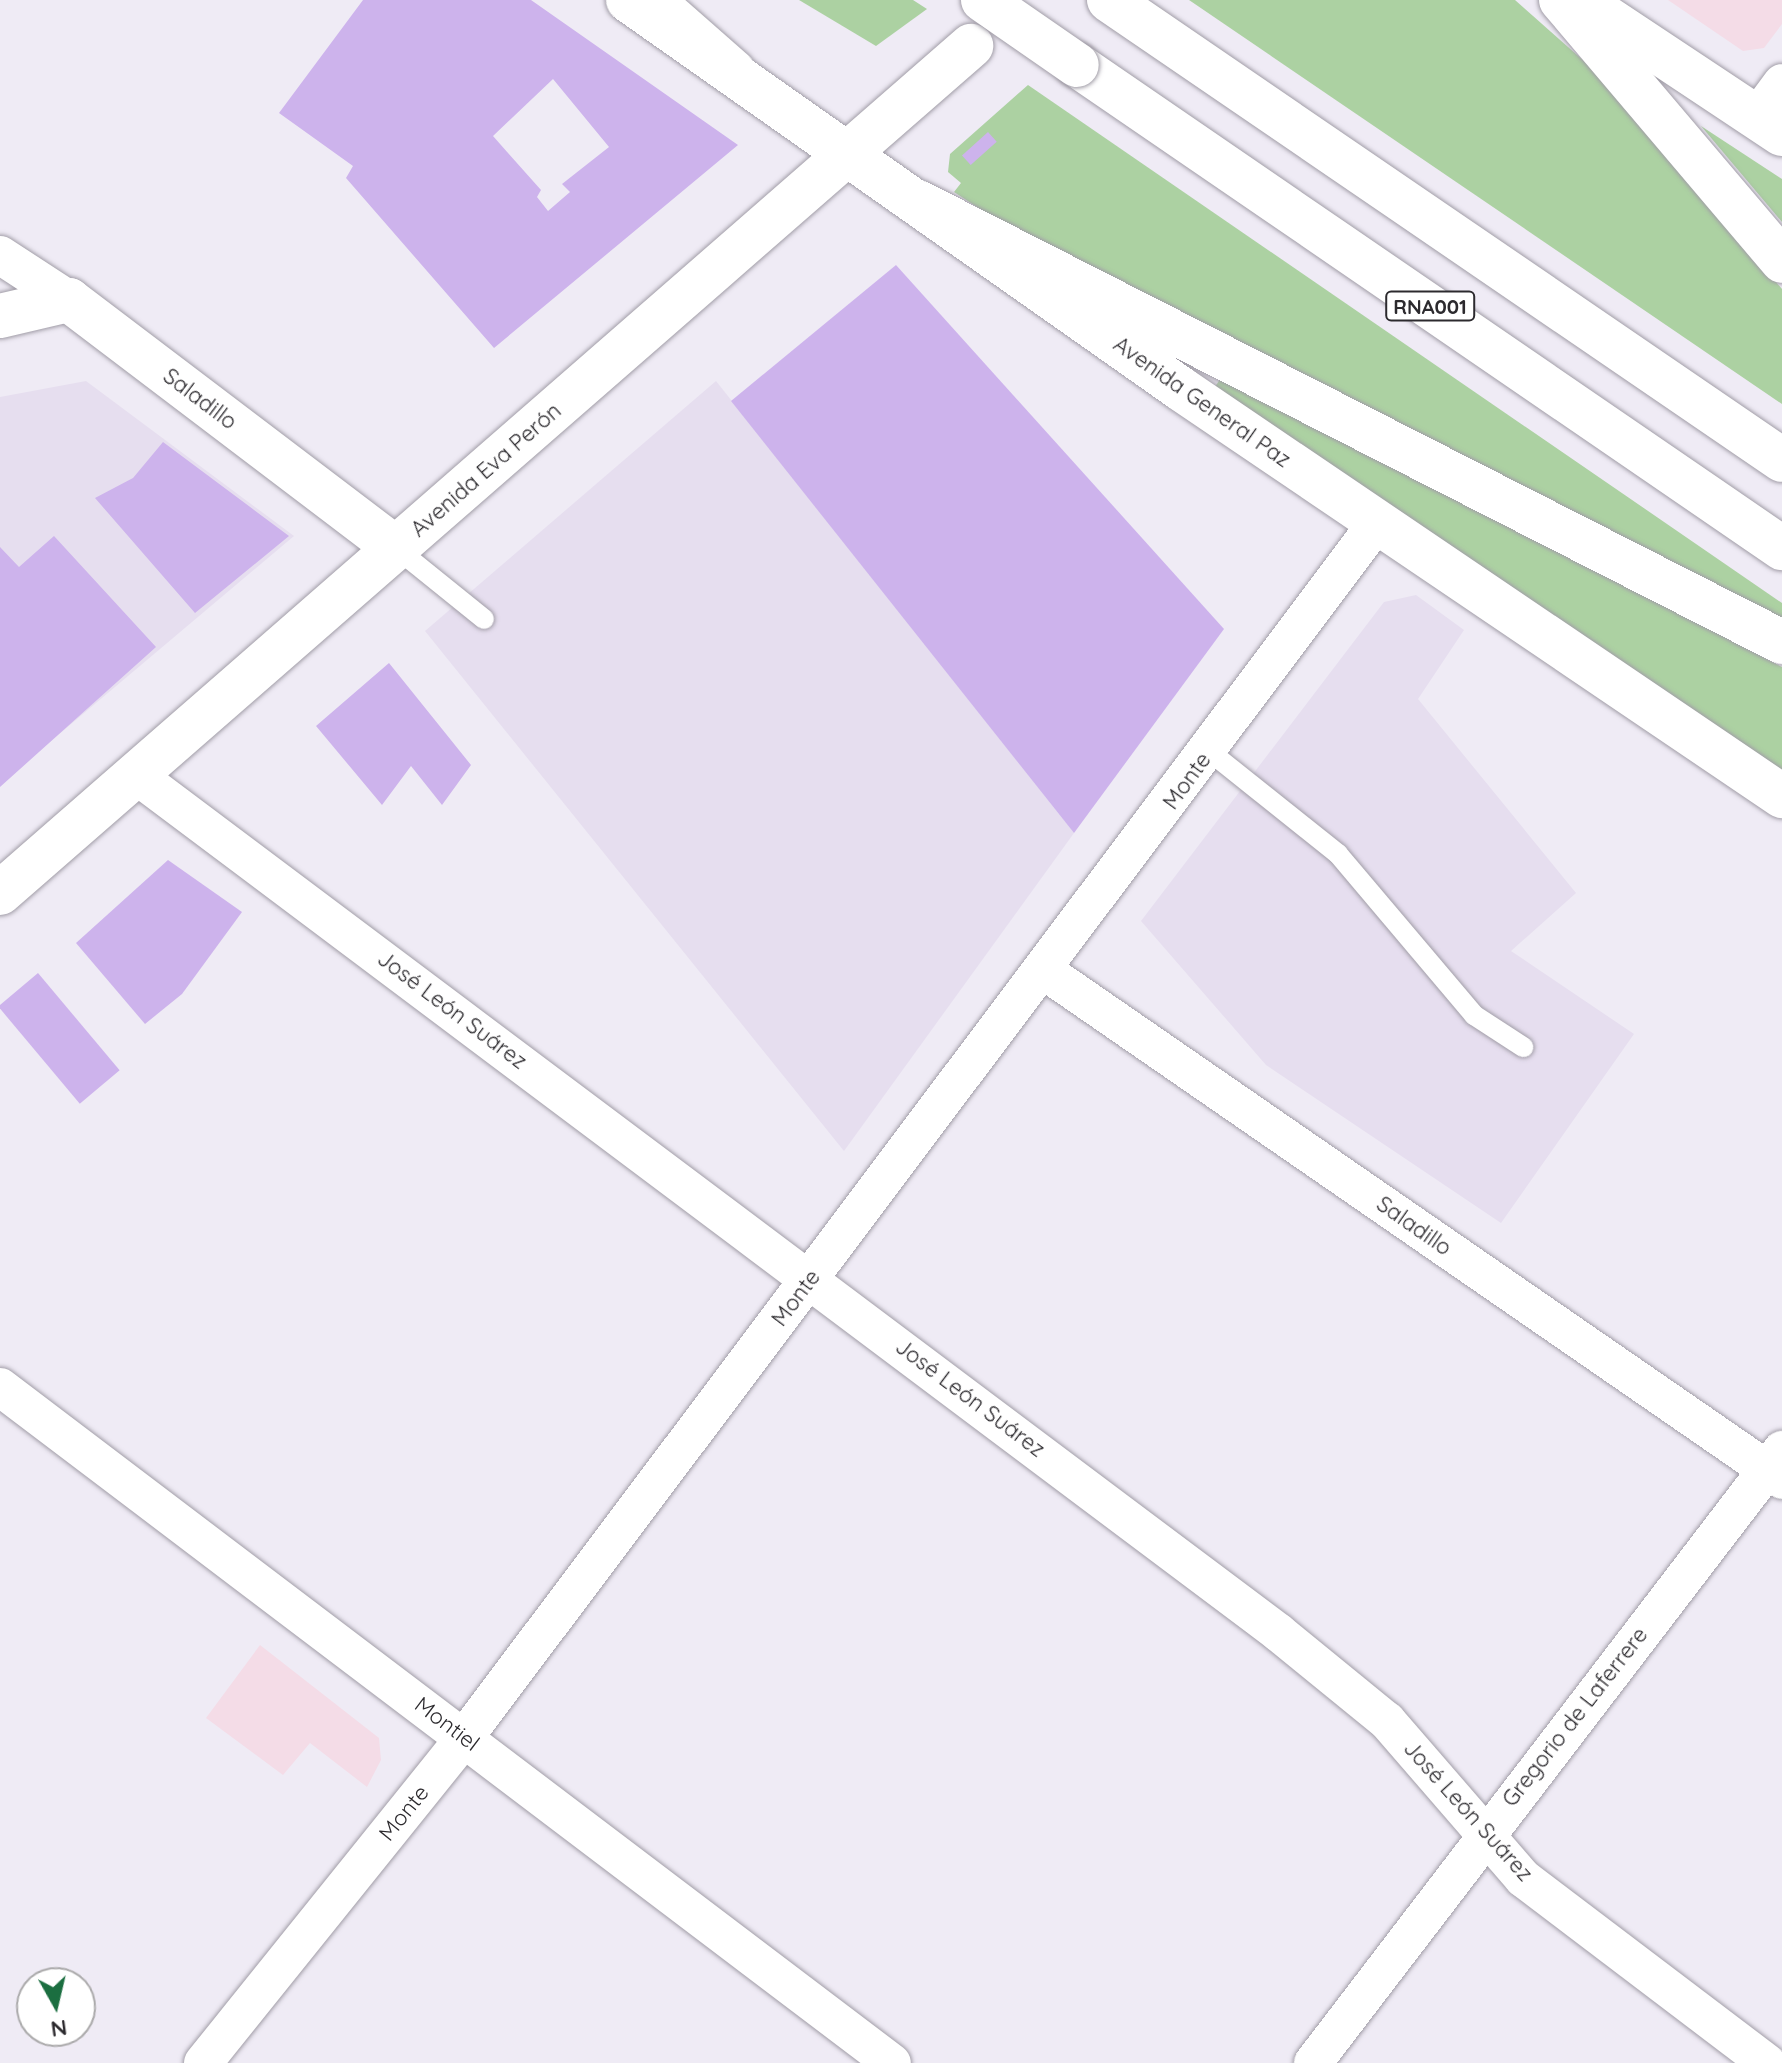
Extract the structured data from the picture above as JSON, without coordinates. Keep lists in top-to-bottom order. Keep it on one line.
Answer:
{"streets":{"main road":["RNA001","Saladillo","Avenida General Paz","Avenida Eva Perón"],"street":["Monte","José León Suárez","Gregorio de Laferrere","Montiel"]},"crossings":[["Saladillo","Avenida Eva Perón"],["Saladillo","Monte"],["Saladillo","Gregorio de Laferrere"],["Avenida General Paz","Avenida Eva Perón"],["Avenida General Paz","Monte"],["Avenida Eva Perón","José León Suárez"],["Monte","José León Suárez"],["Monte","Montiel"],["José León Suárez","Gregorio de Laferrere"]],"north":"bottom"}
